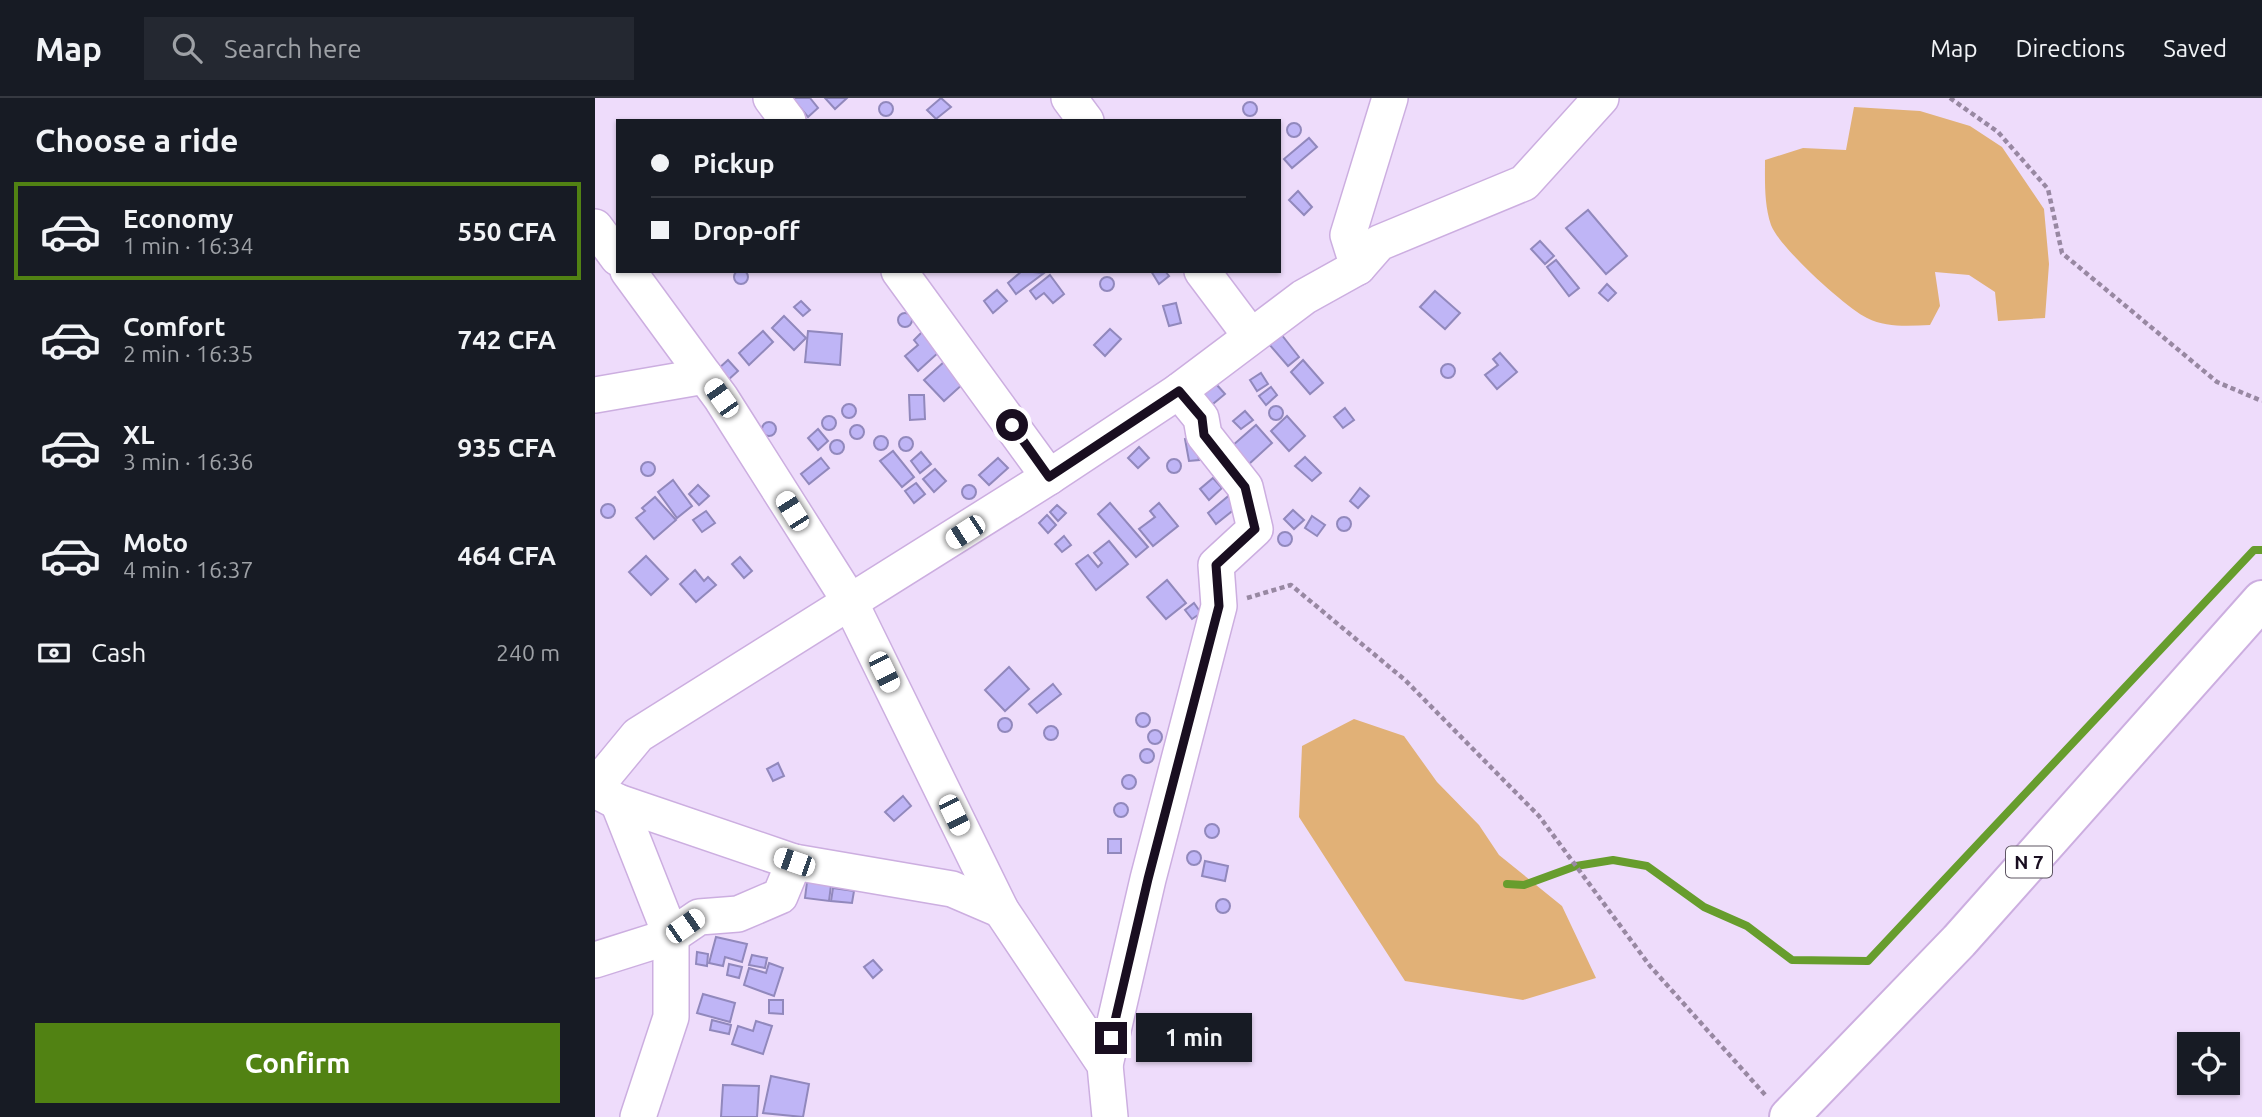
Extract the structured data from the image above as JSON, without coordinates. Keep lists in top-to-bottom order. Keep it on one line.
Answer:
{"streets":{"highway":["N 7"]},"page":{"header":"Map","search":"Search here","nav":["Map","Directions","Saved"],"heading":"Choose a ride","banner":["Pickup","Drop-off"],"list":[{"name":"Economy","note":"1 min · 16:34","value":"550 CFA"},{"name":"Comfort","note":"2 min · 16:35","value":"742 CFA"},{"name":"XL","note":"3 min · 16:36","value":"935 CFA"},{"name":"Moto","note":"4 min · 16:37","value":"464 CFA"}],"pay":["Cash","240 m"],"buttons":"Confirm","bubble":"1 min"}}
